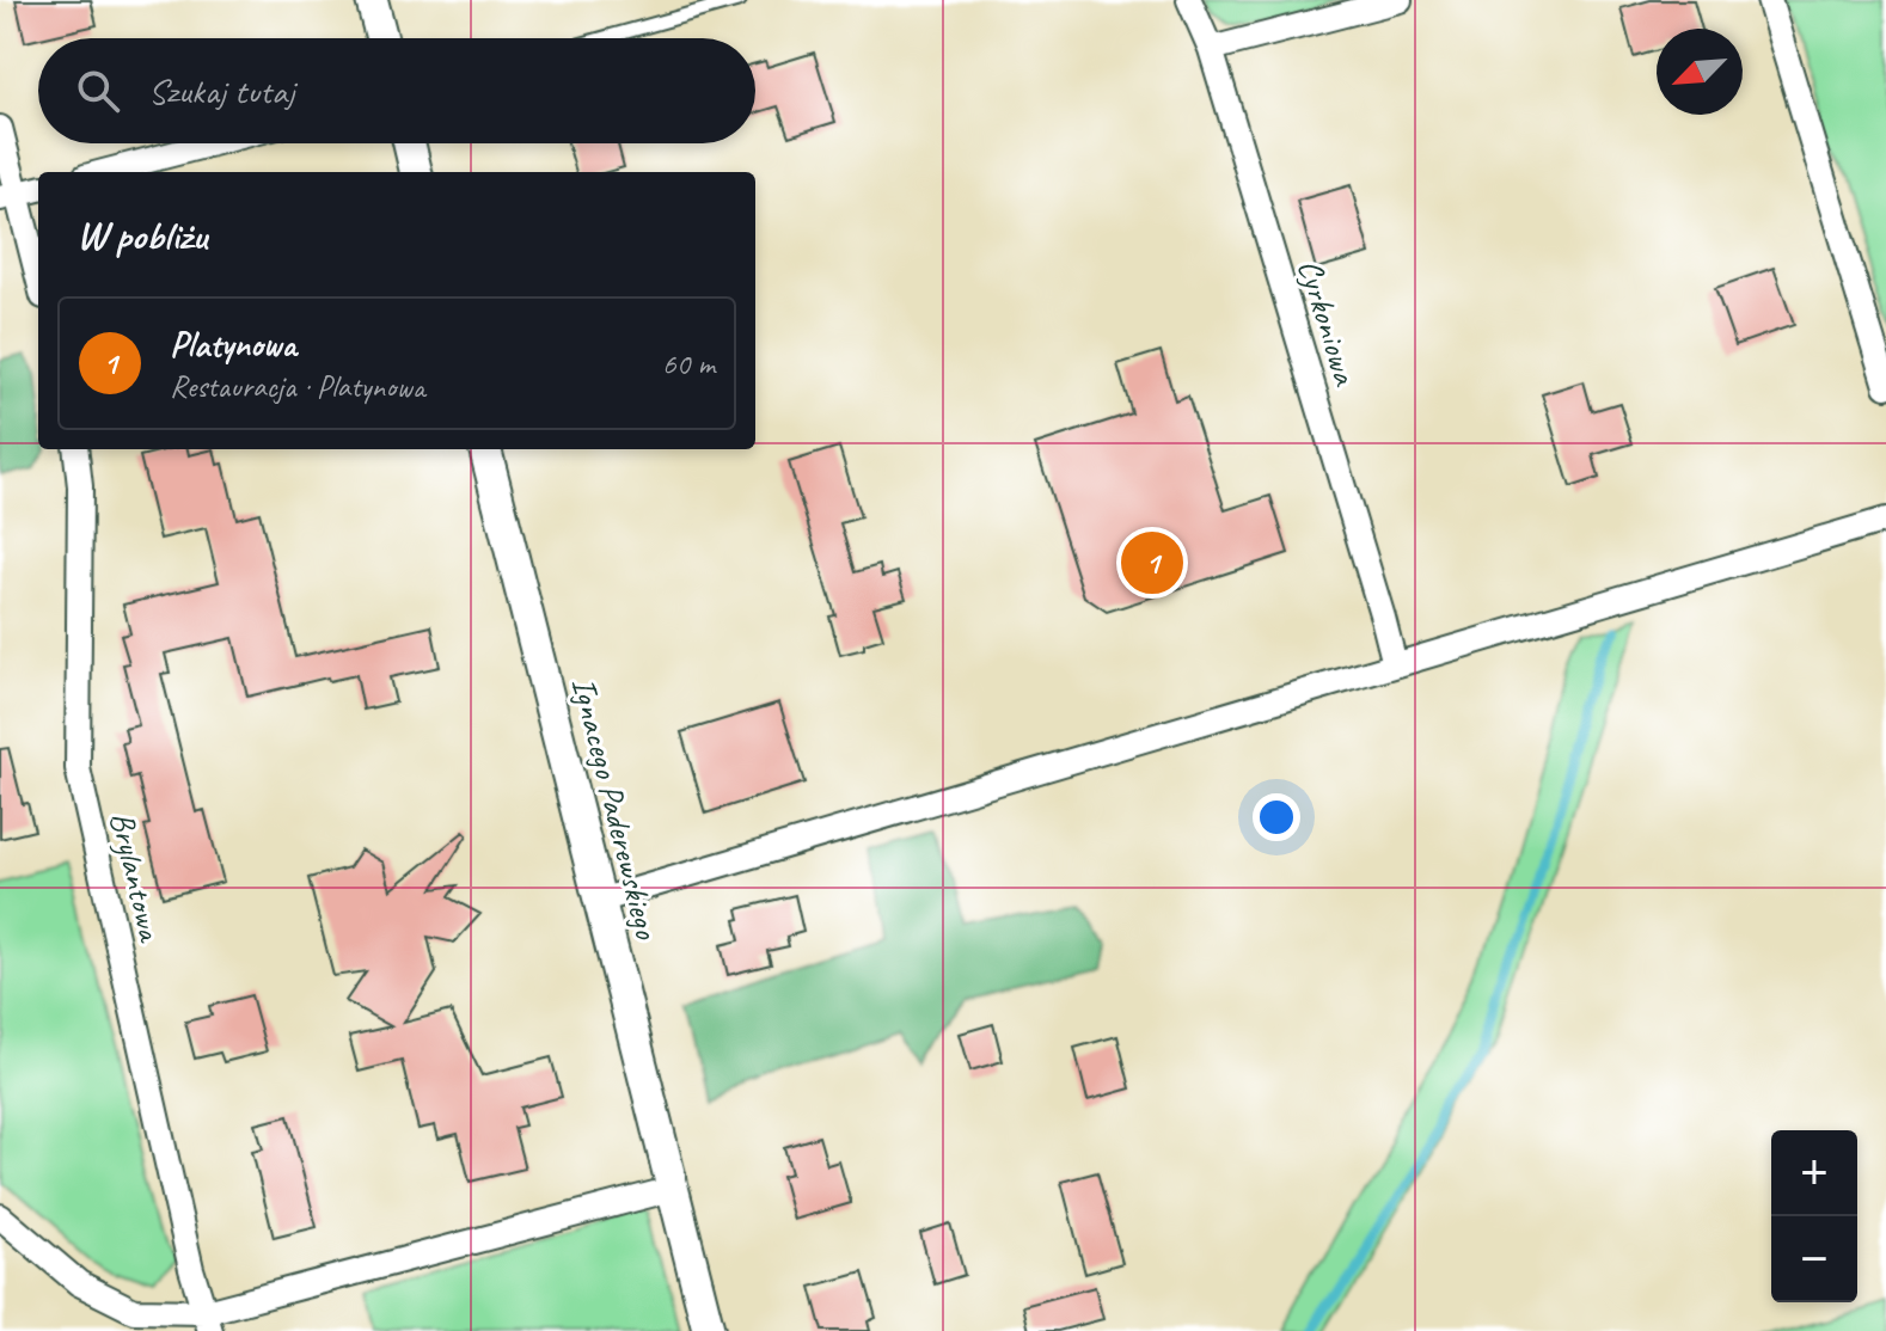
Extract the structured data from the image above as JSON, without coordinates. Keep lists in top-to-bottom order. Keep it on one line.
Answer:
{"streets":{"street":["Cyrkoniowa","Ignacego Paderewskiego","Brylantowa"]},"north":"bottom left","page":{"search":"Szukaj tutaj","heading":"W pobliżu","list":[{"mark":"1","name":"Platynowa","note":"Restauracja · Platynowa","value":"60 m"}],"pins":"1","map_buttons":["+","−"]}}
